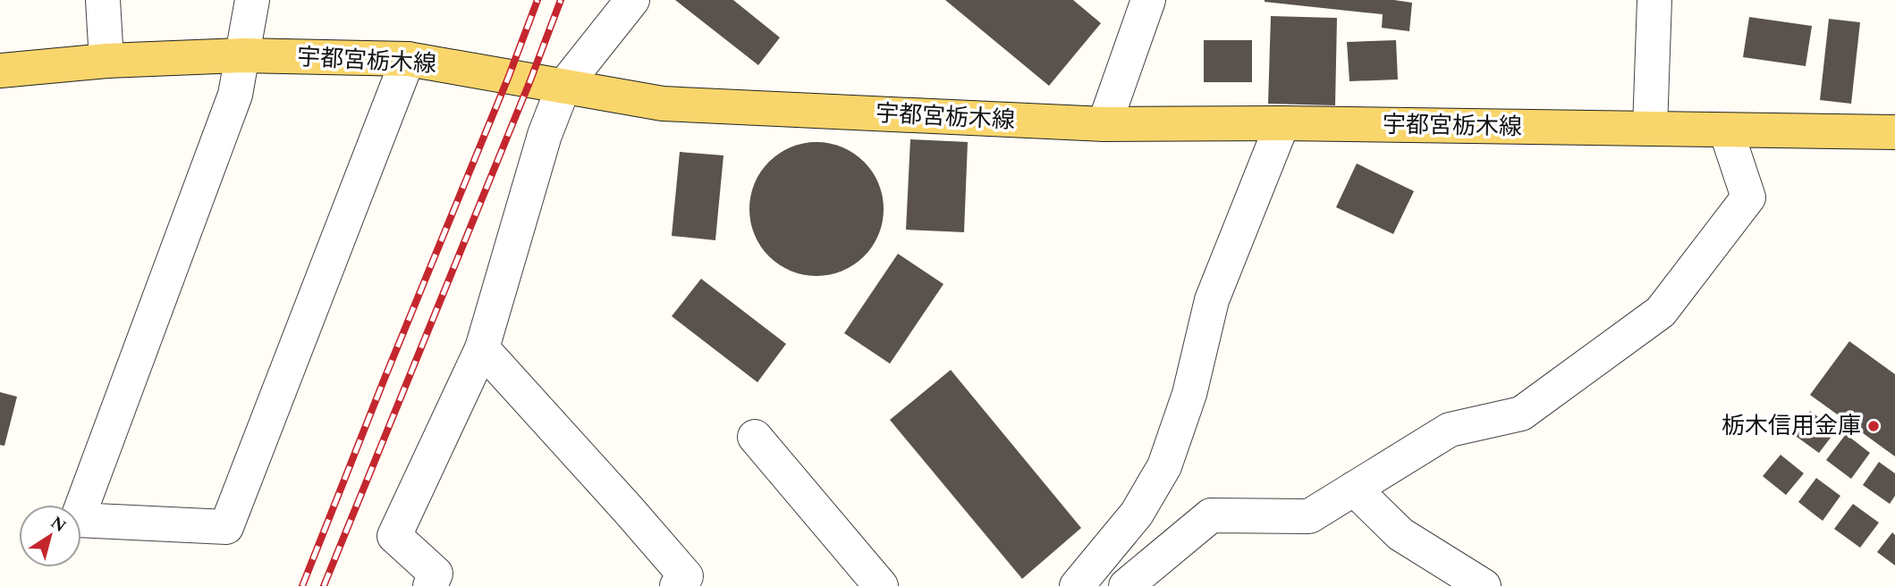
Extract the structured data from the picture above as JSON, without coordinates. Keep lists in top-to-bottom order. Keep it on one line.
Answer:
{"streets":{"main road":["宇都宮栃木線"]},"places":["栃木信用金庫"],"north":"top right"}
